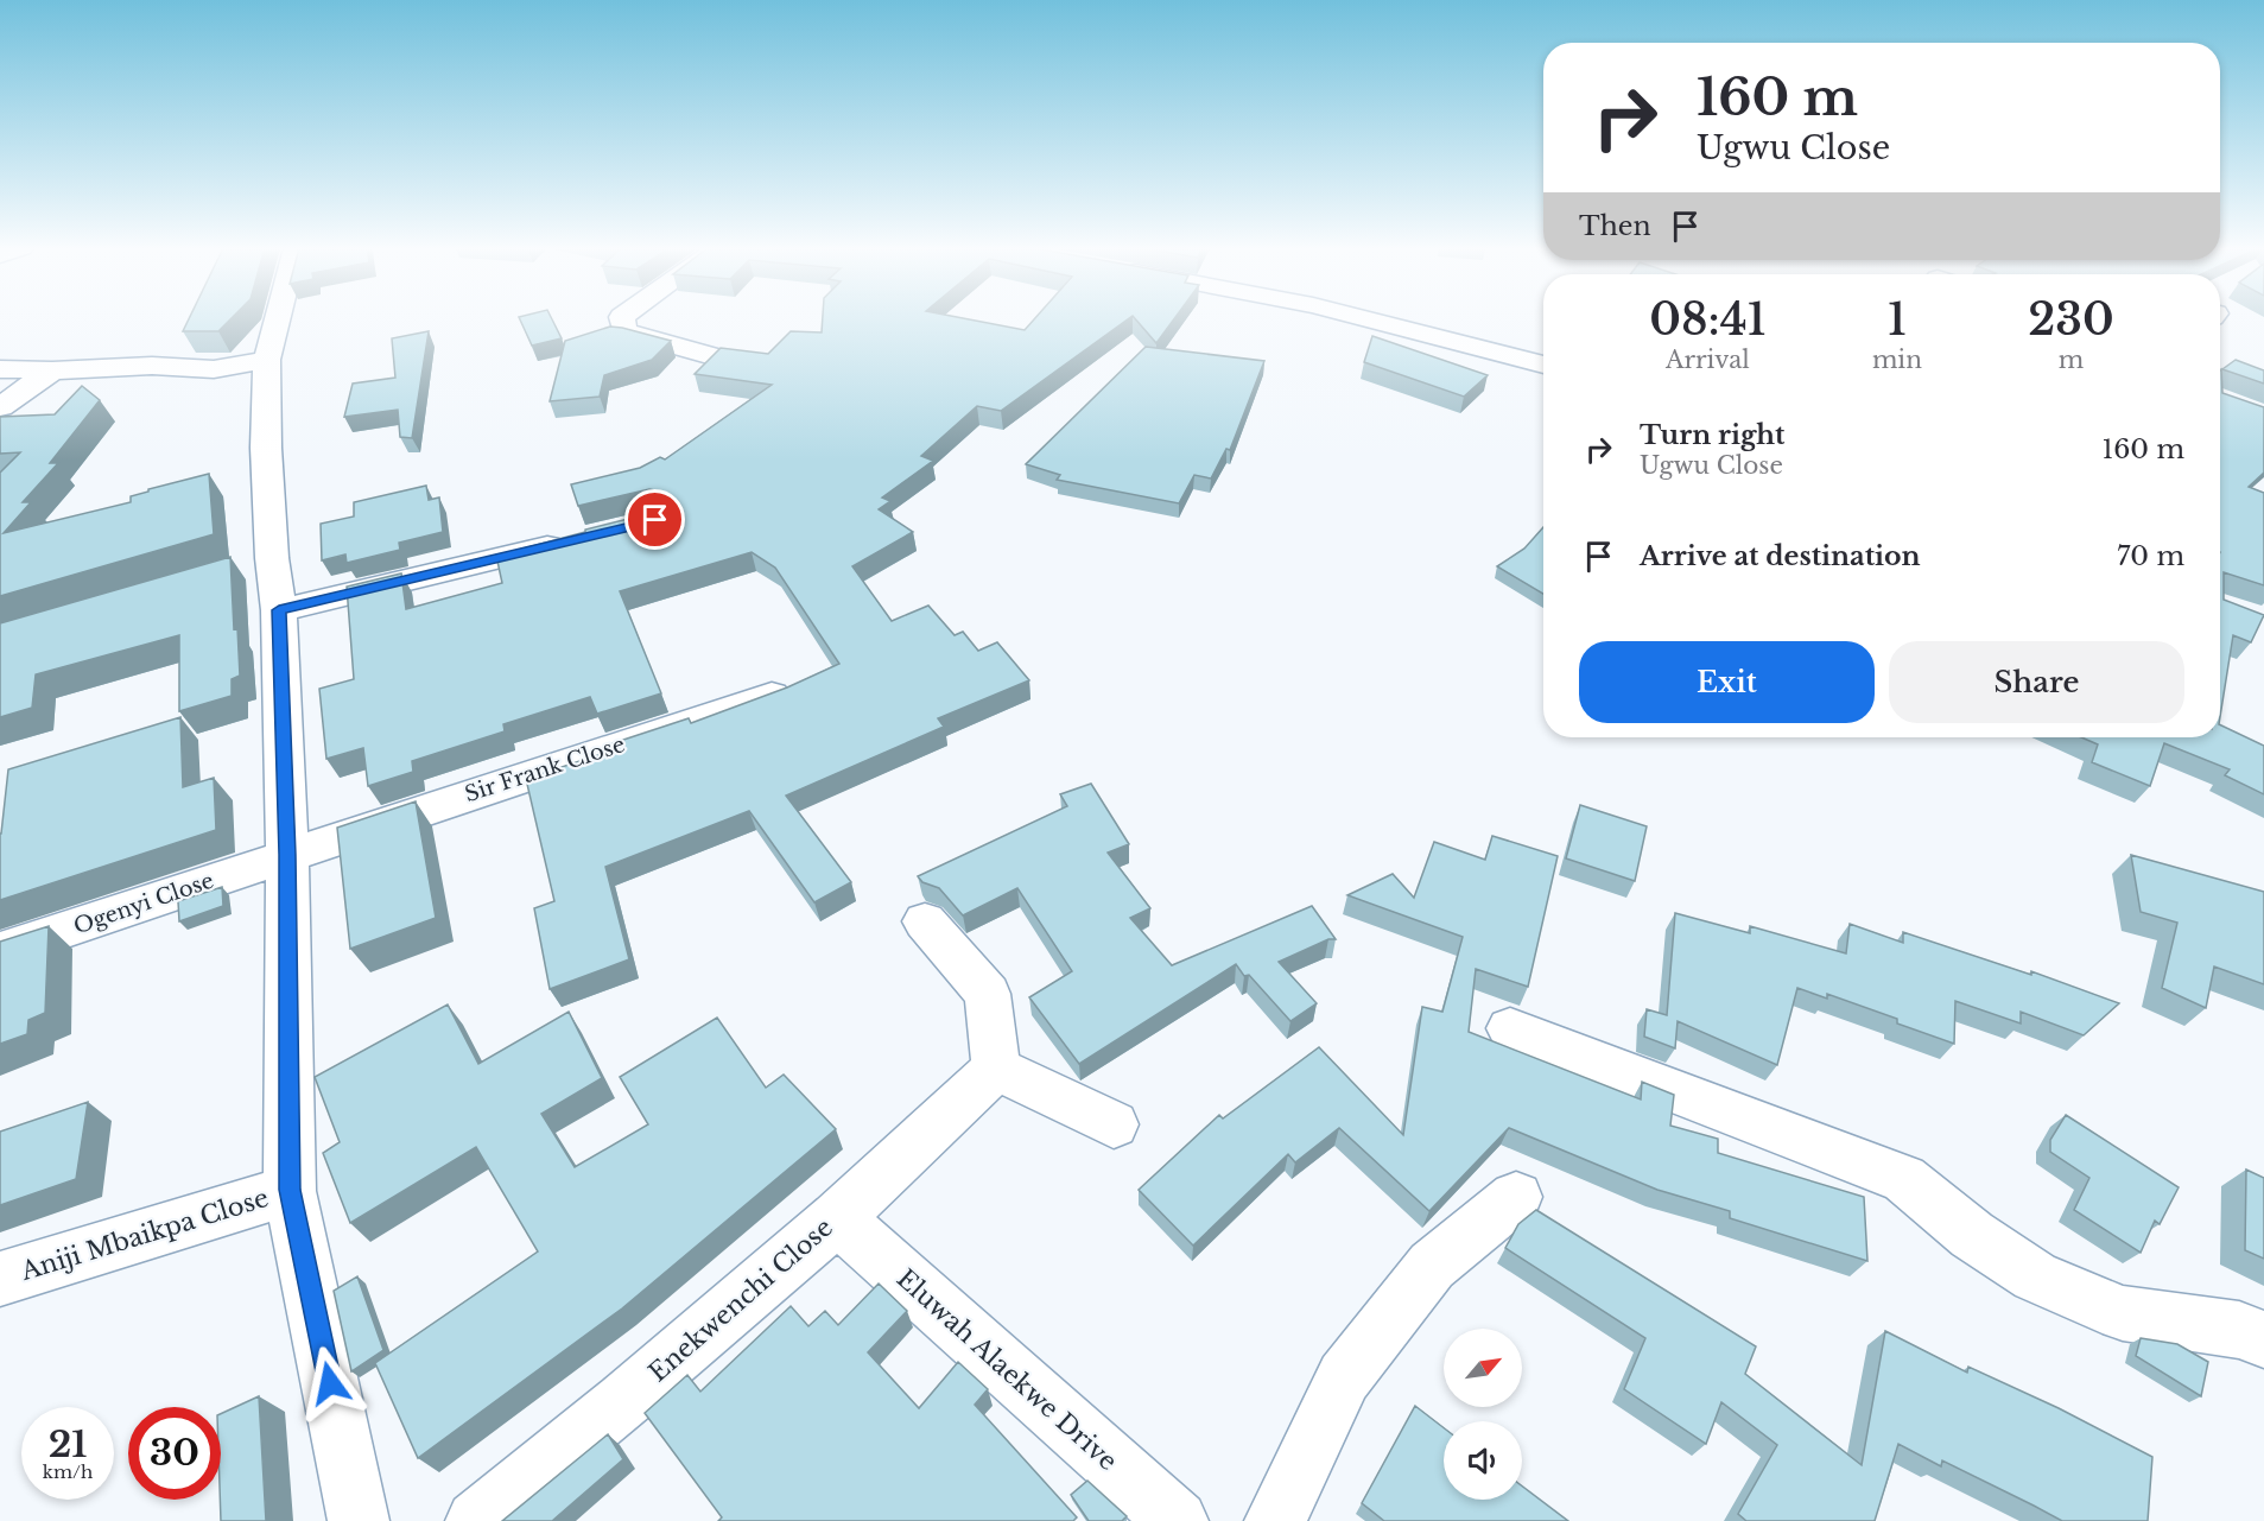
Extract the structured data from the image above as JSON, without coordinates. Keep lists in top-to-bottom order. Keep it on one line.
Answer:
{"streets":{"street":["Sir Frank Close","Ogenyi Close","Aniji Mbaikpa Close","Enekwenchi Close","Eluwah Alaekwe Drive"]},"crossings":[["Sir Frank Close","Ogenyi Close"],["Enekwenchi Close","Eluwah Alaekwe Drive"]],"north":"top right","page":{"turn":["160 m","Ugwu Close"],"then":"Then","eta":["08:41","Arrival","1","min","230","m"],"list":[{"name":"Turn right","note":"Ugwu Close","value":"160 m"},{"name":"Arrive at destination","value":"70 m"}],"buttons":["Exit","Share"],"speed":"21 km/h","limit":"30"}}
